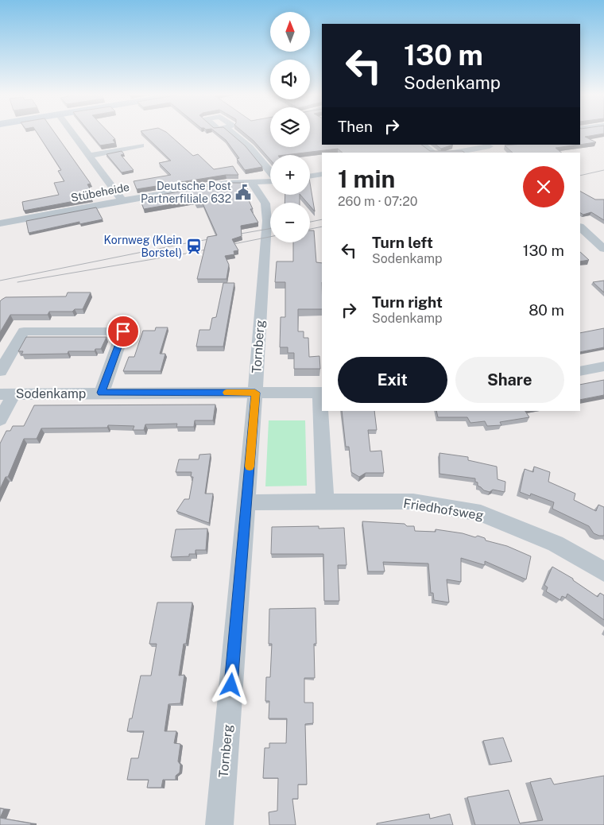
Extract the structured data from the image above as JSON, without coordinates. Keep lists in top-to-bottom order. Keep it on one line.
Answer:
{"streets":{"street":["Stübeheide","Tornberg","Sodenkamp","Friedhofsweg"]},"crossings":[["Stübeheide","Tornberg"],["Tornberg","Sodenkamp"],["Tornberg","Friedhofsweg"]],"places":{"public building":["Deutsche Post Partnerfiliale 632"],"station":["Kornweg (Klein Borstel)"]},"north":"top","page":{"map_buttons":["+","−"],"turn":["130 m","Sodenkamp"],"then":"Then","heading":["1 min","260 m · 07:20"],"list":[{"name":"Turn left","note":"Sodenkamp","value":"130 m"},{"name":"Turn right","note":"Sodenkamp","value":"80 m"}],"buttons":["Exit","Share"]}}
